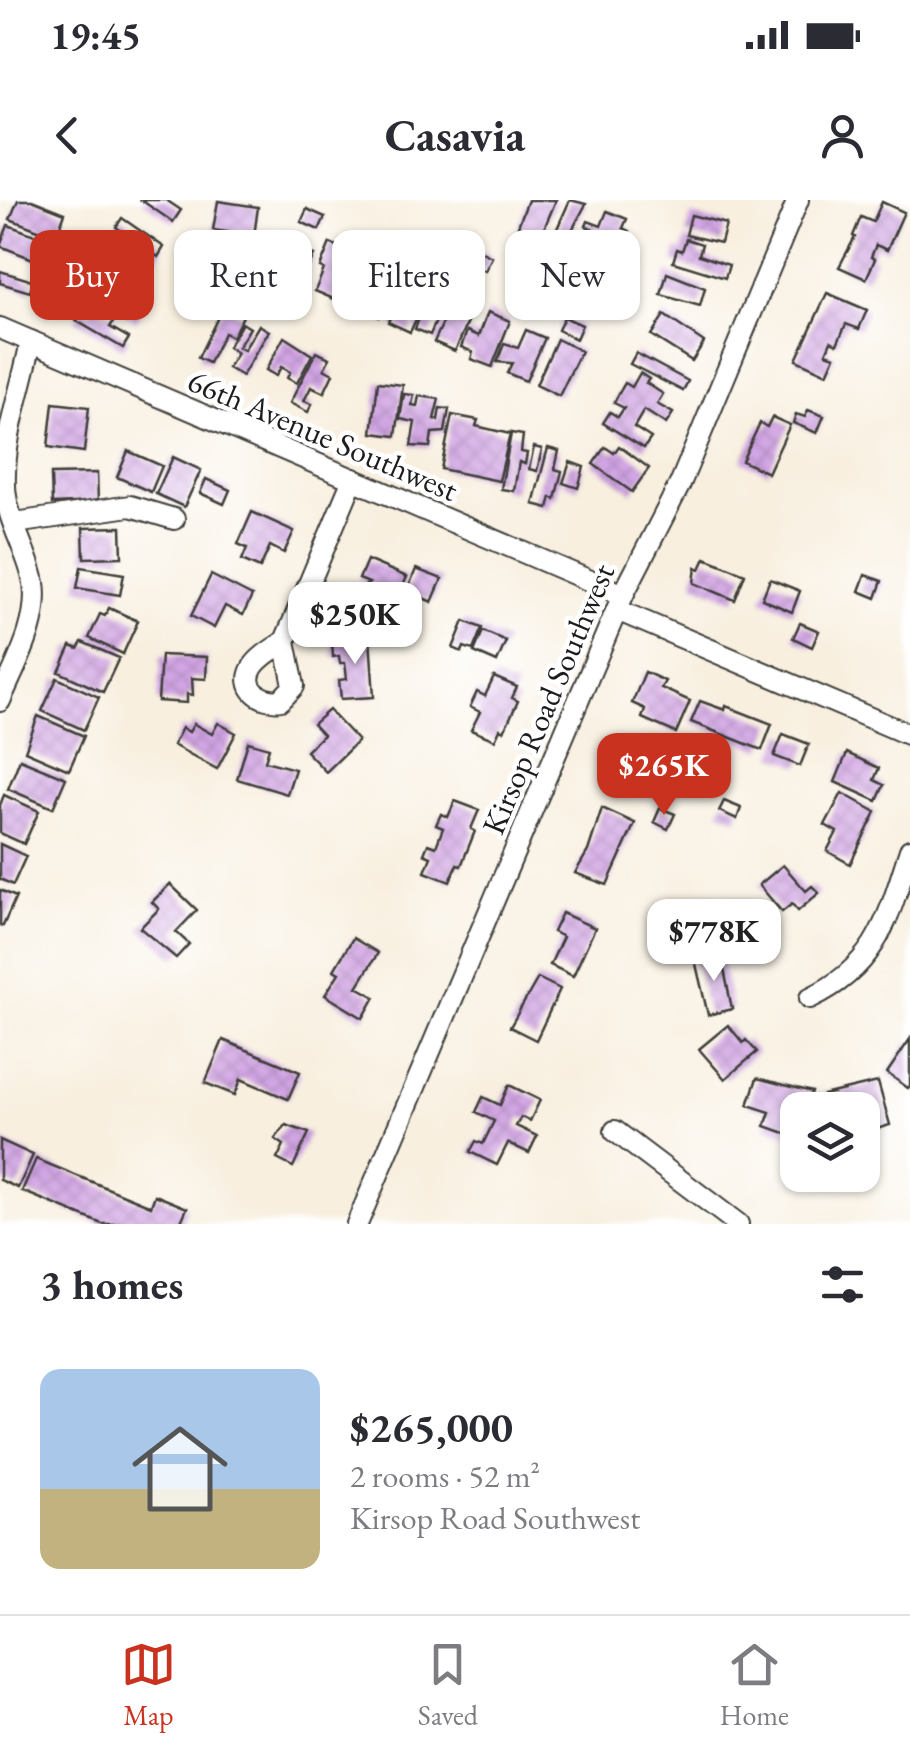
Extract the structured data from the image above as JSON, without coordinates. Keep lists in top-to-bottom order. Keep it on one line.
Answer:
{"streets":{"street":["66th Avenue Southwest","Kirsop Road Southwest"]},"crossings":[["66th Avenue Southwest","Kirsop Road Southwest"]],"page":{"status":"19:45","header":"Casavia","chip":["Buy","Rent","Filters","New"],"price":["$250K","$265K","$778K"],"heading":"3 homes","list":[{"name":"$265,000","note":"2 rooms · 52 m² · Kirsop Road Southwest"}],"tabs":["Map","Saved","Home"]}}
